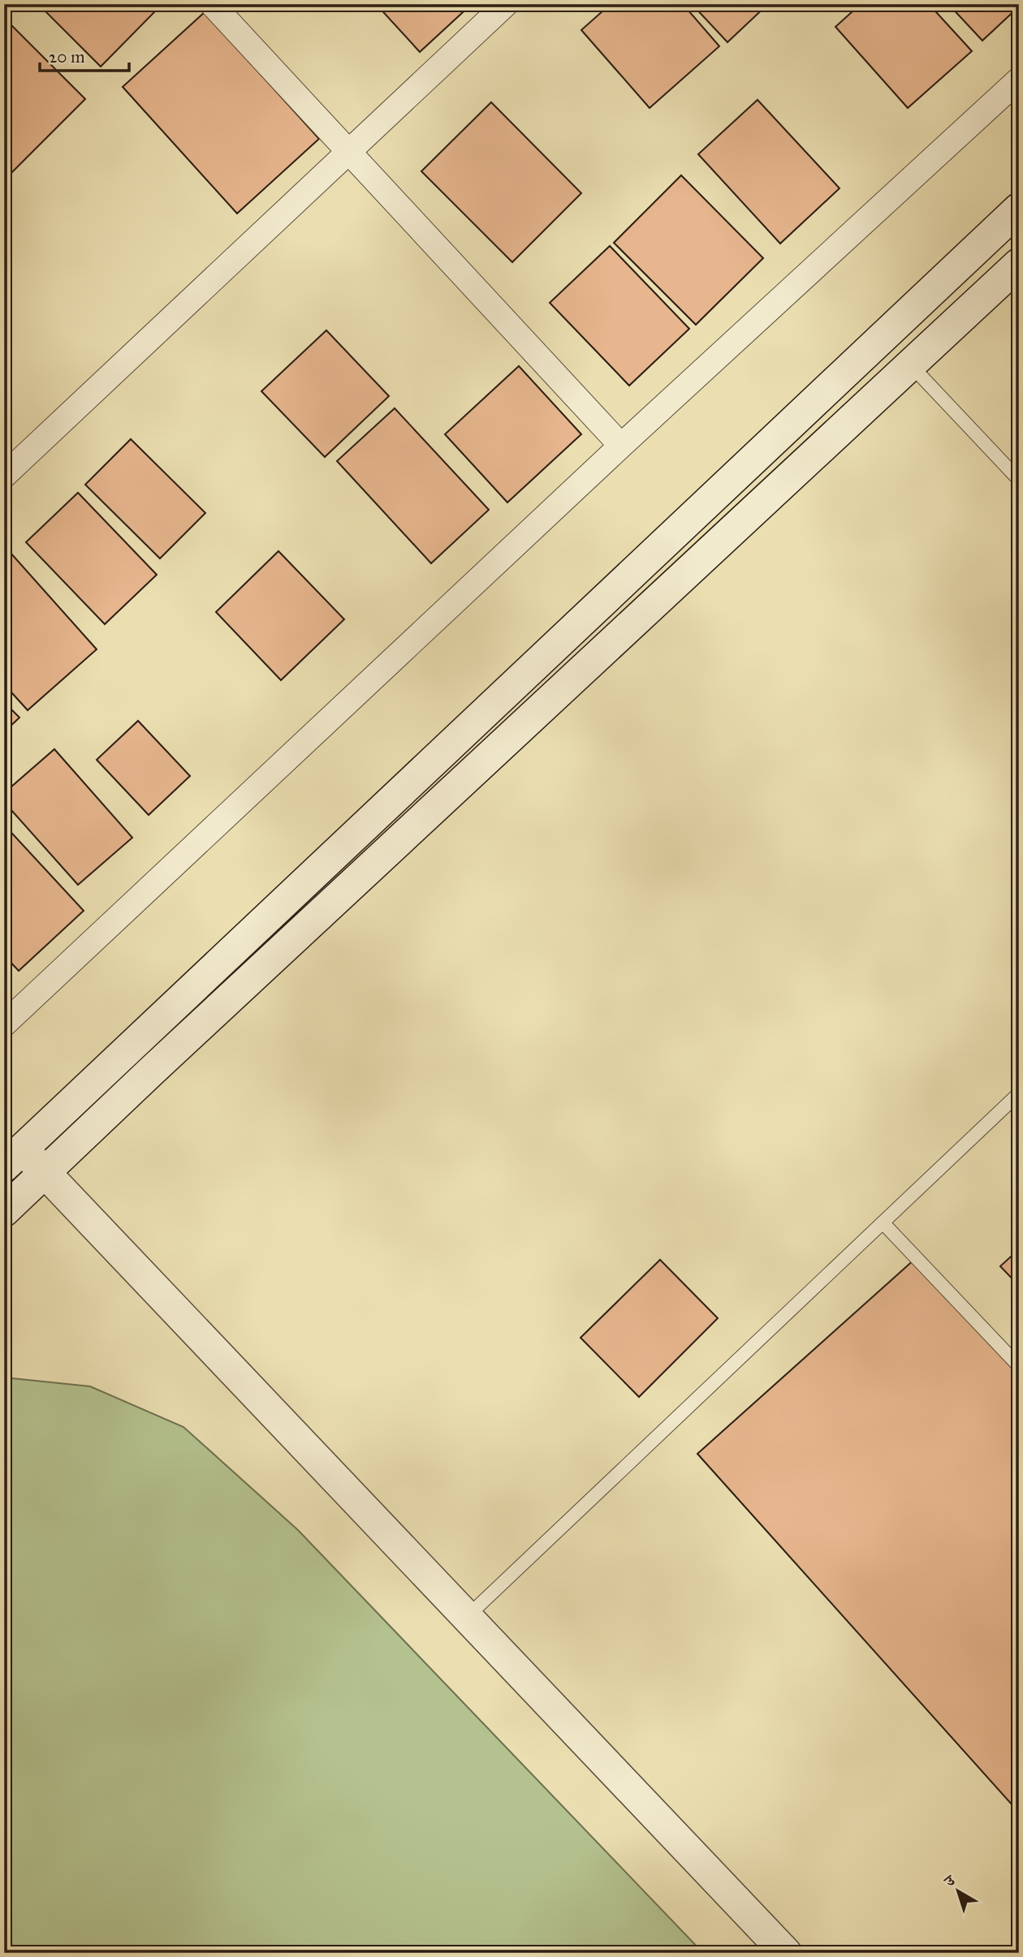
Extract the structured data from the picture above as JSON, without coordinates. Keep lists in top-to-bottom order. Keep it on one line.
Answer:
{"scale_bar":"20 m","north":"top left"}
